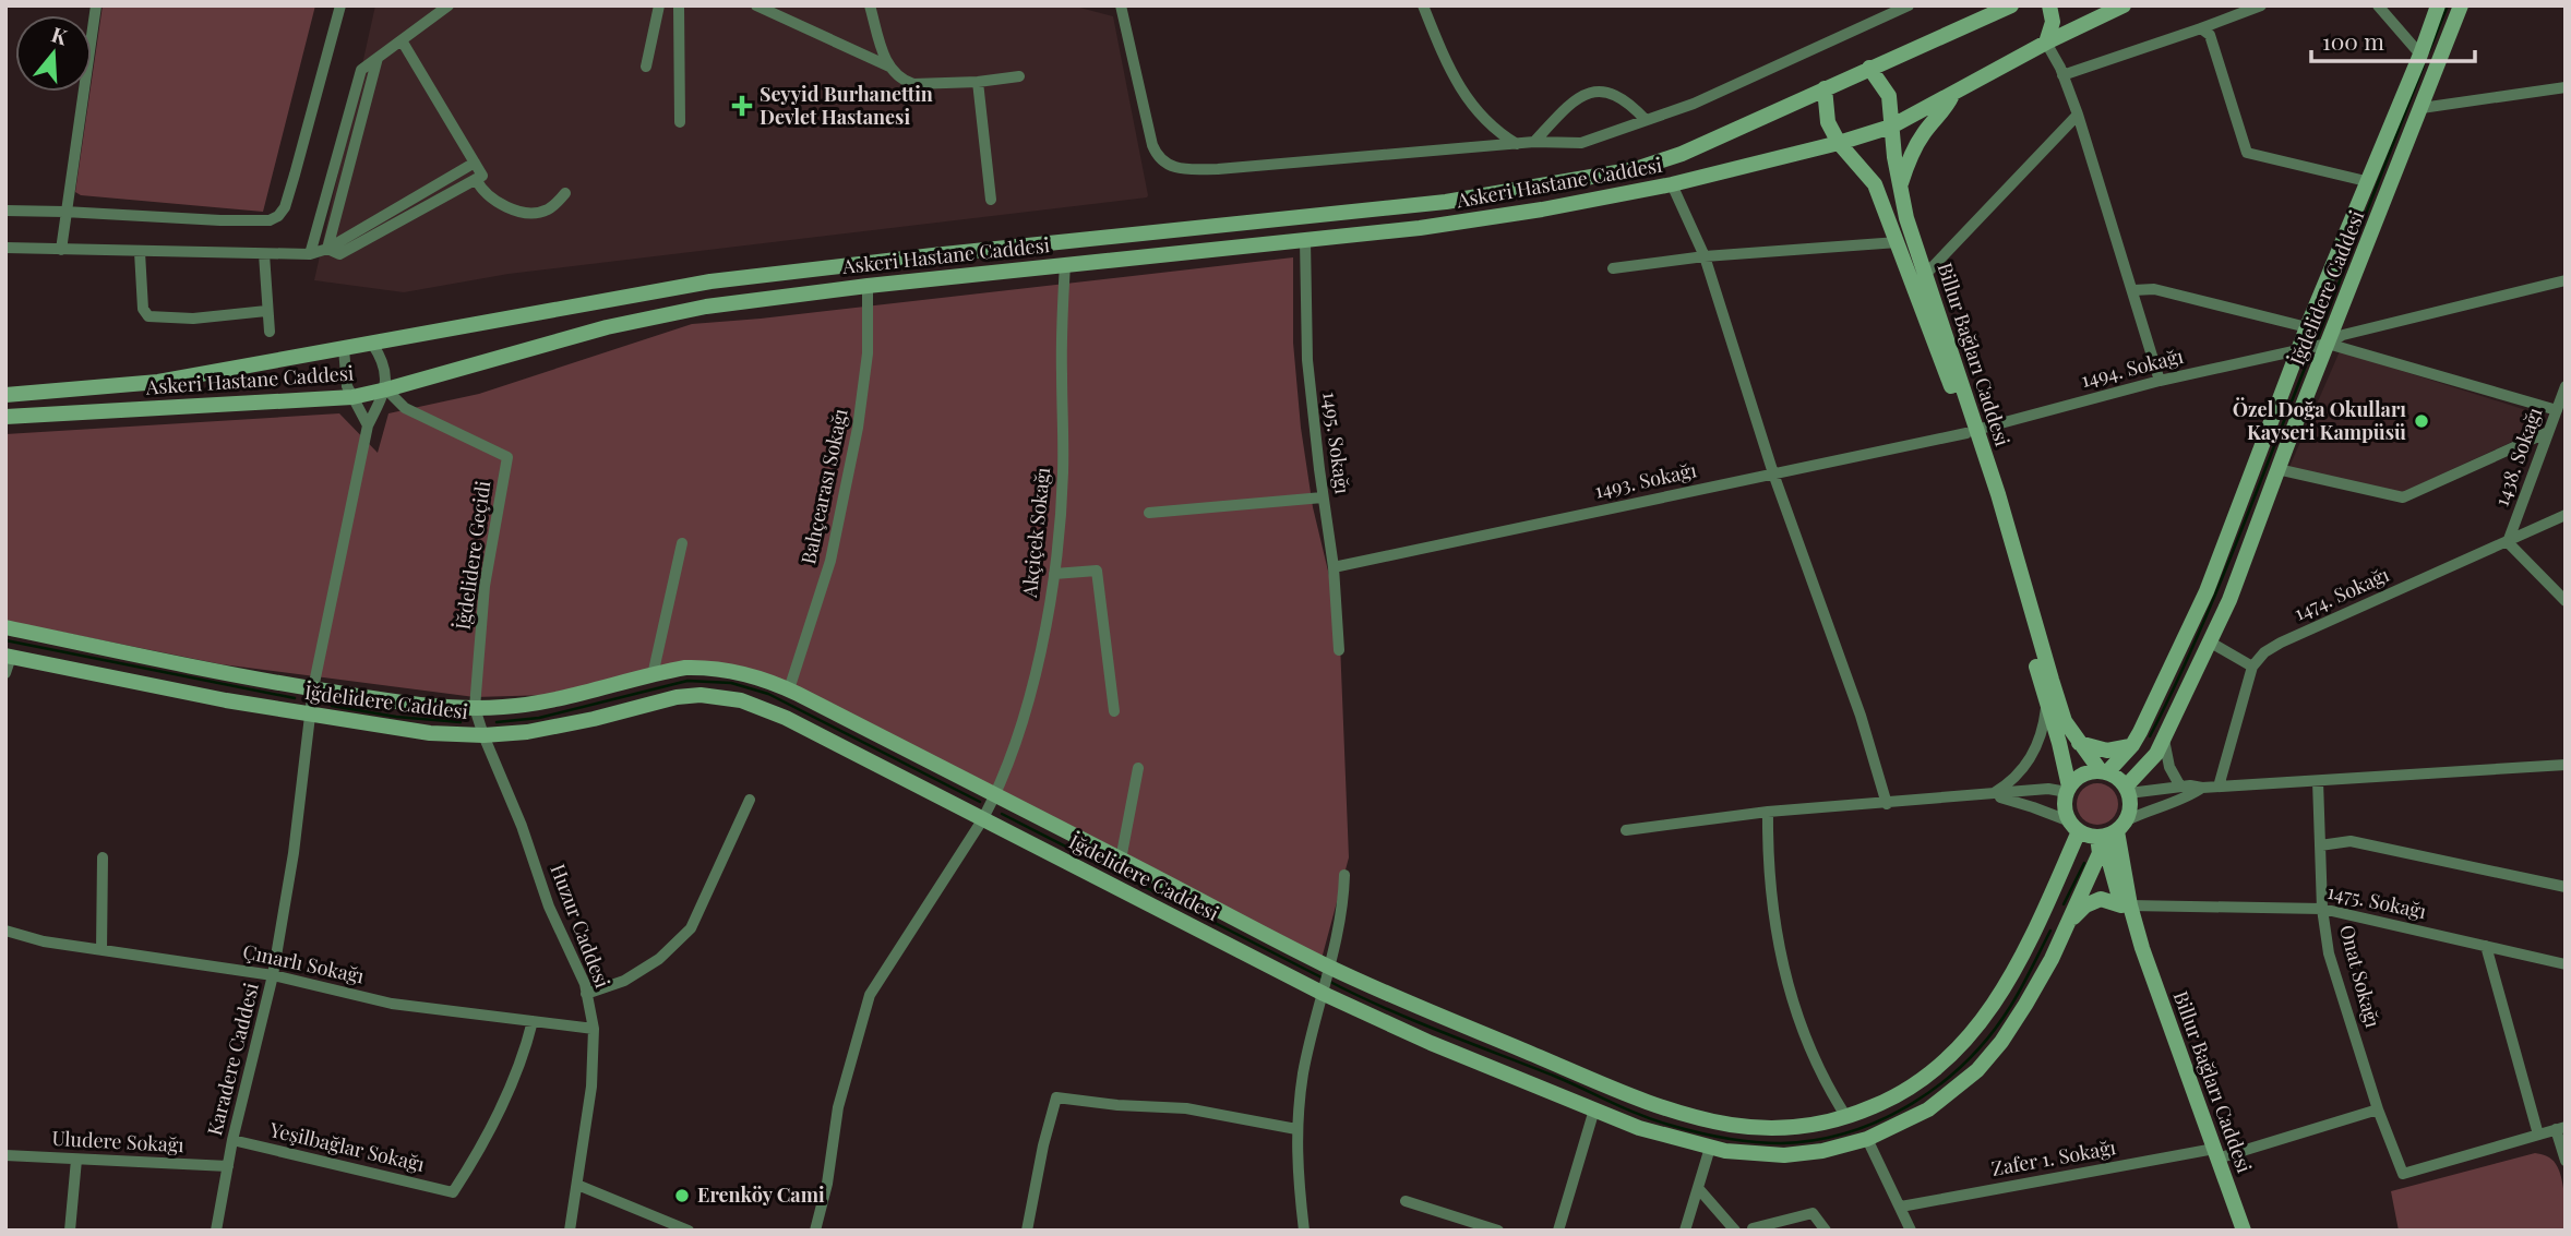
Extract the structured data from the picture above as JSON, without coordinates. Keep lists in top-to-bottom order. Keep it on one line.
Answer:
{"streets":{"street":["Askeri Hastane Caddesi","İğdelidere Caddesi","Billur Bağları Caddesi","1494. Sokağı","1495. Sokağı","1438. Sokağı","1493. Sokağı","Bahçearası Sokağı","Akçiçek Sokağı","İğdelidere Geçidi","1474. Sokağı","1475. Sokağı","Huzur Caddesi","Çınarlı Sokağı","Onat Sokağı","Karadere Caddesi","Uludere Sokağı","Yeşilbağlar Sokağı","Zafer 1. Sokağı"]},"crossings":[["Askeri Hastane Caddesi","Billur Bağları Caddesi"],["Askeri Hastane Caddesi","1495. Sokağı"],["Askeri Hastane Caddesi","Bahçearası Sokağı"],["Askeri Hastane Caddesi","Akçiçek Sokağı"],["Askeri Hastane Caddesi","İğdelidere Geçidi"],["İğdelidere Caddesi","Billur Bağları Caddesi"],["İğdelidere Caddesi","1494. Sokağı"],["İğdelidere Caddesi","Bahçearası Sokağı"],["İğdelidere Caddesi","Akçiçek Sokağı"],["İğdelidere Caddesi","İğdelidere Geçidi"],["İğdelidere Caddesi","Huzur Caddesi"],["İğdelidere Caddesi","Karadere Caddesi"],["Billur Bağları Caddesi","1494. Sokağı"],["Billur Bağları Caddesi","1493. Sokağı"],["Billur Bağları Caddesi","1475. Sokağı"],["Billur Bağları Caddesi","Zafer 1. Sokağı"],["1494. Sokağı","1493. Sokağı"],["1495. Sokağı","1493. Sokağı"],["1438. Sokağı","1474. Sokağı"],["İğdelidere Geçidi","Huzur Caddesi"],["1475. Sokağı","Onat Sokağı"],["Huzur Caddesi","Çınarlı Sokağı"],["Çınarlı Sokağı","Karadere Caddesi"],["Çınarlı Sokağı","Yeşilbağlar Sokağı"],["Onat Sokağı","Zafer 1. Sokağı"],["Karadere Caddesi","Uludere Sokağı"],["Karadere Caddesi","Yeşilbağlar Sokağı"]],"places":{"health":["Seyyid Burhanettin Devlet Hastanesi"],"other":["Özel Doğa Okulları Kayseri Kampüsü","Erenköy Cami"]},"scale_bar":"100 m","north":"top"}
